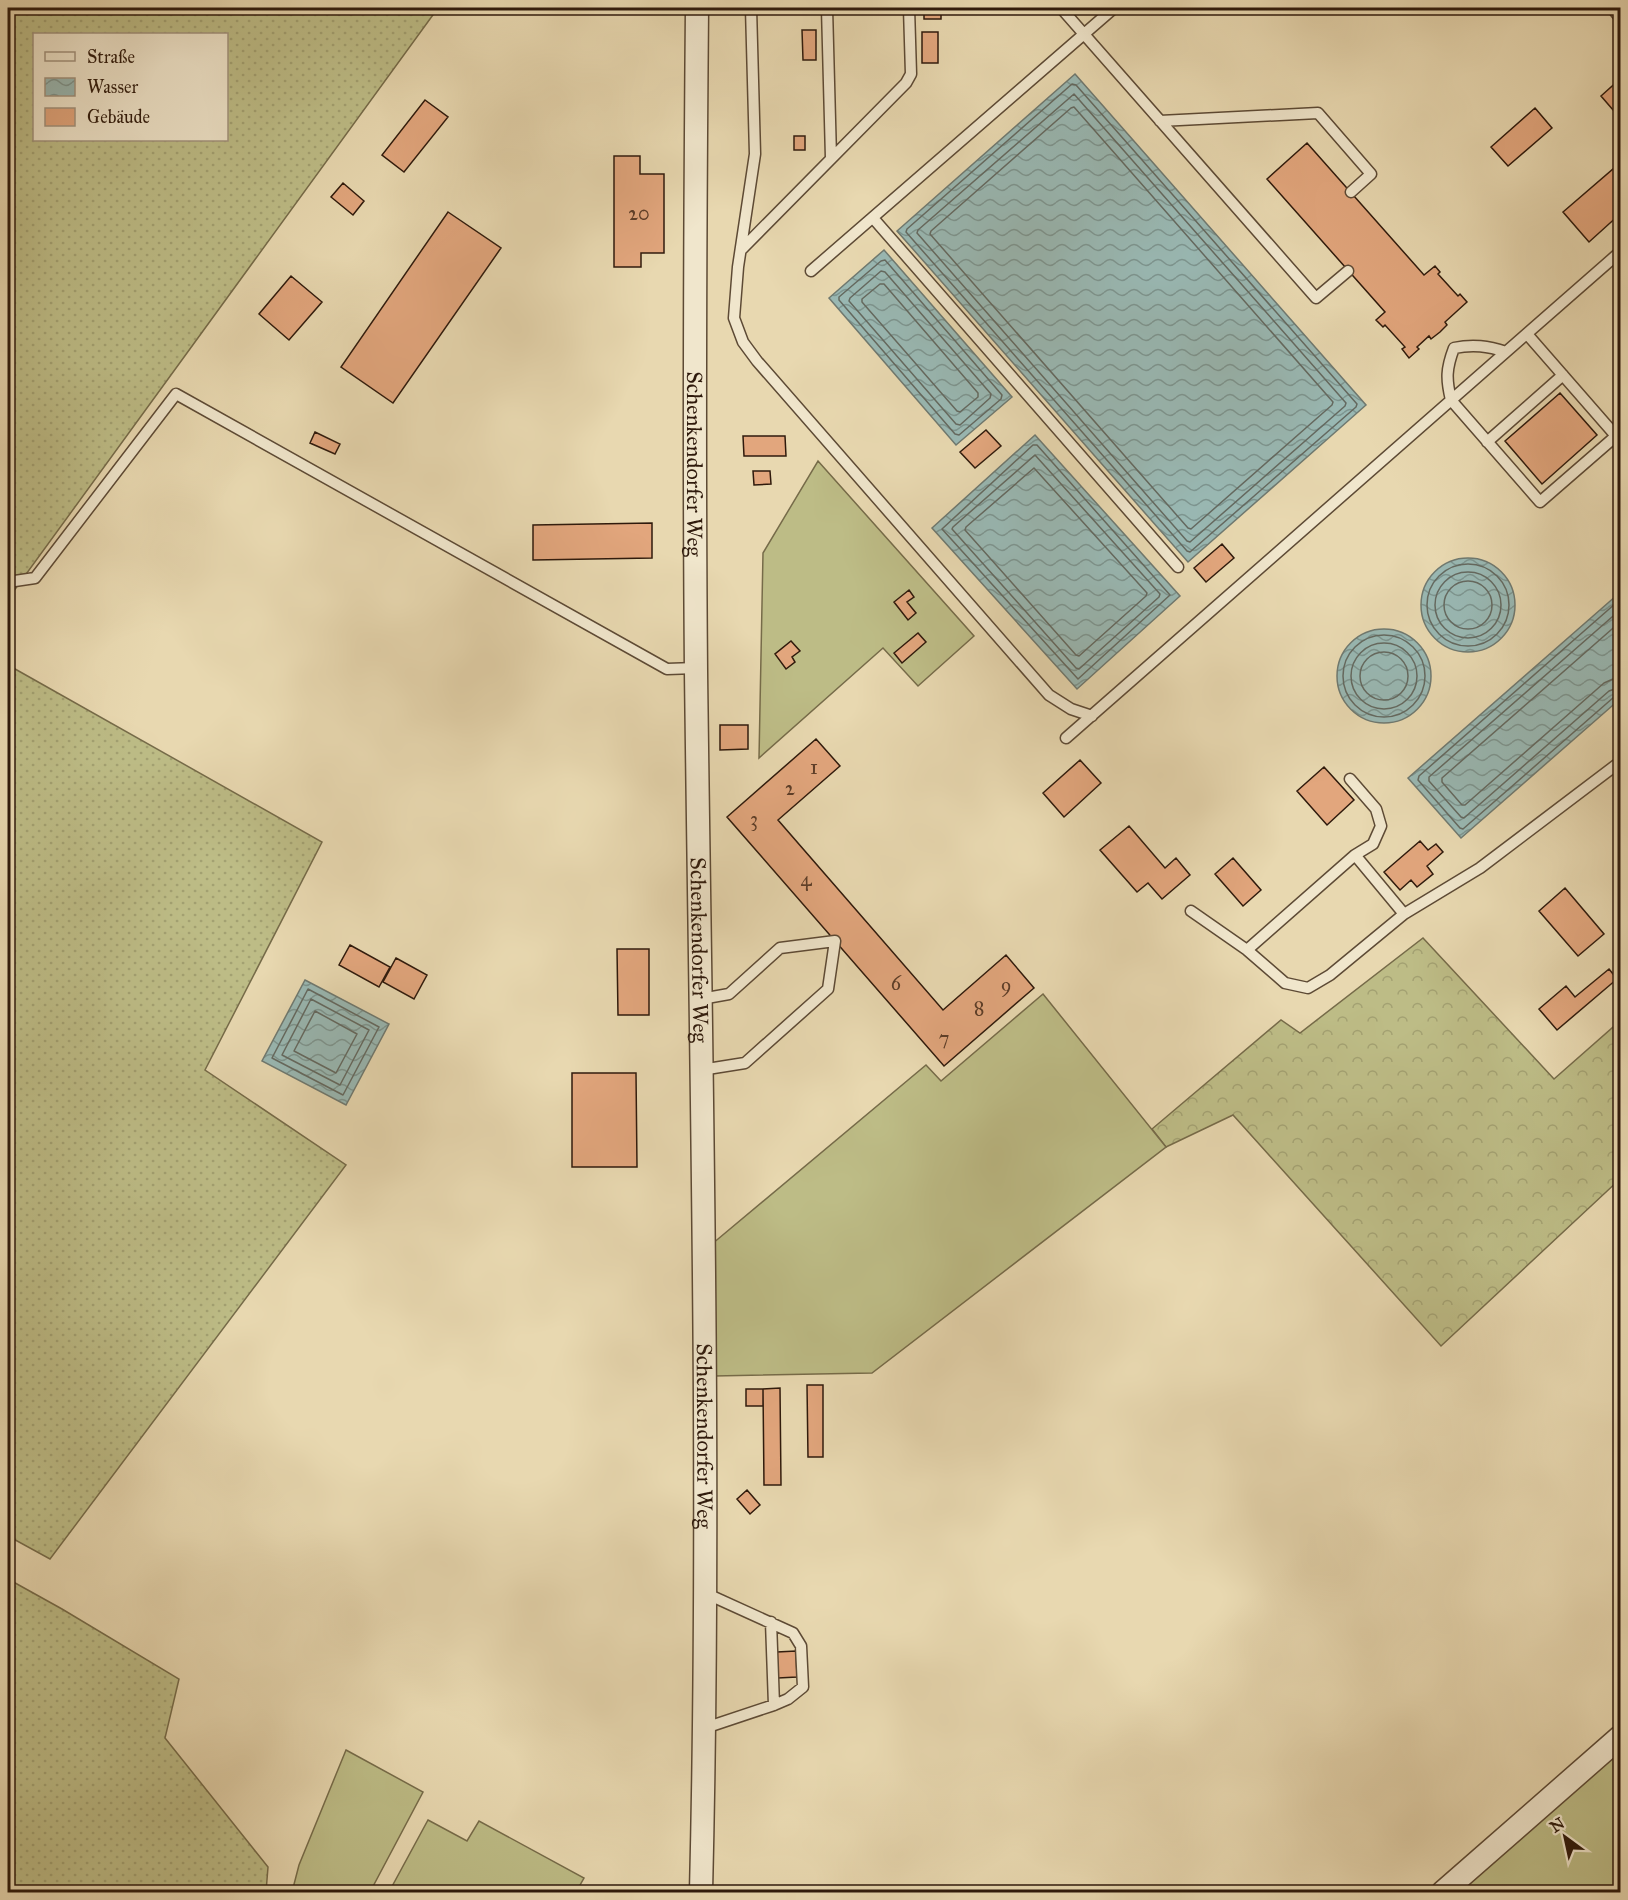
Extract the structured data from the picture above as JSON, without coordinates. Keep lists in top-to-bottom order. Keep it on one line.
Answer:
{"streets":{"street":["Schenkendorfer Weg"]},"house_numbers":["20","1","2","3","4","6","9","8","7"],"legend":["Straße","Wasser","Gebäude"],"north":"top left"}
